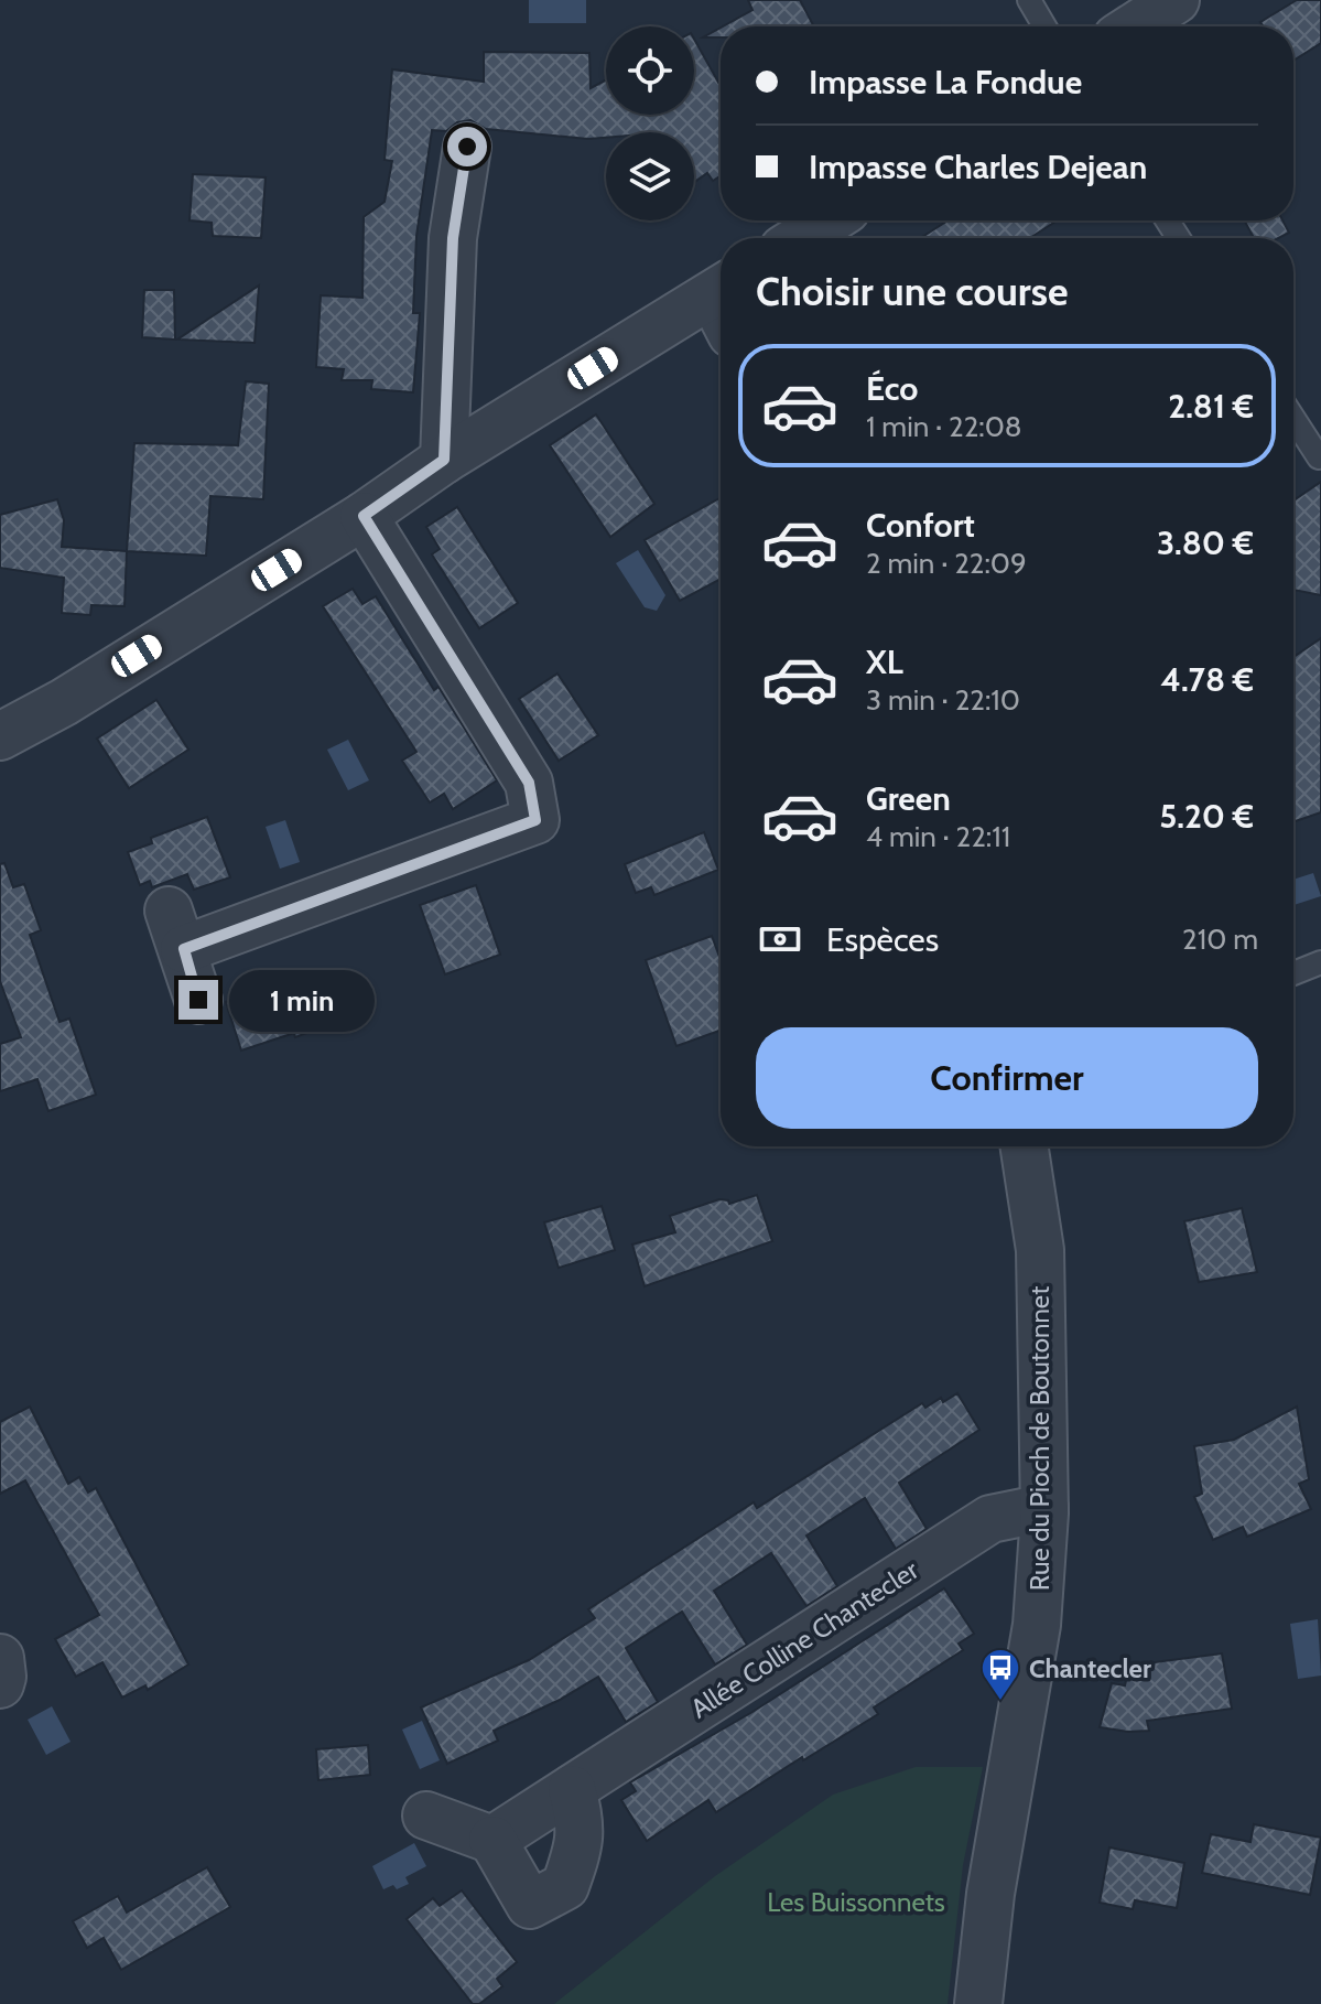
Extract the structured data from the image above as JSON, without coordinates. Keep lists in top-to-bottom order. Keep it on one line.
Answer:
{"streets":{"street":["Rue du Pioch de Boutonnet","Allée Colline Chantecler"]},"crossings":[["Rue du Pioch de Boutonnet","Allée Colline Chantecler"]],"parks":["Les Buissonnets"],"places":{"bus stop":["Chantecler"]},"page":{"banner":["Impasse La Fondue","Impasse Charles Dejean"],"heading":"Choisir une course","list":[{"name":"Éco","note":"1 min · 22:08","value":"2.81 €"},{"name":"Confort","note":"2 min · 22:09","value":"3.80 €"},{"name":"XL","note":"3 min · 22:10","value":"4.78 €"},{"name":"Green","note":"4 min · 22:11","value":"5.20 €"}],"pay":["Espèces","210 m"],"bubble":"1 min","buttons":"Confirmer"}}
